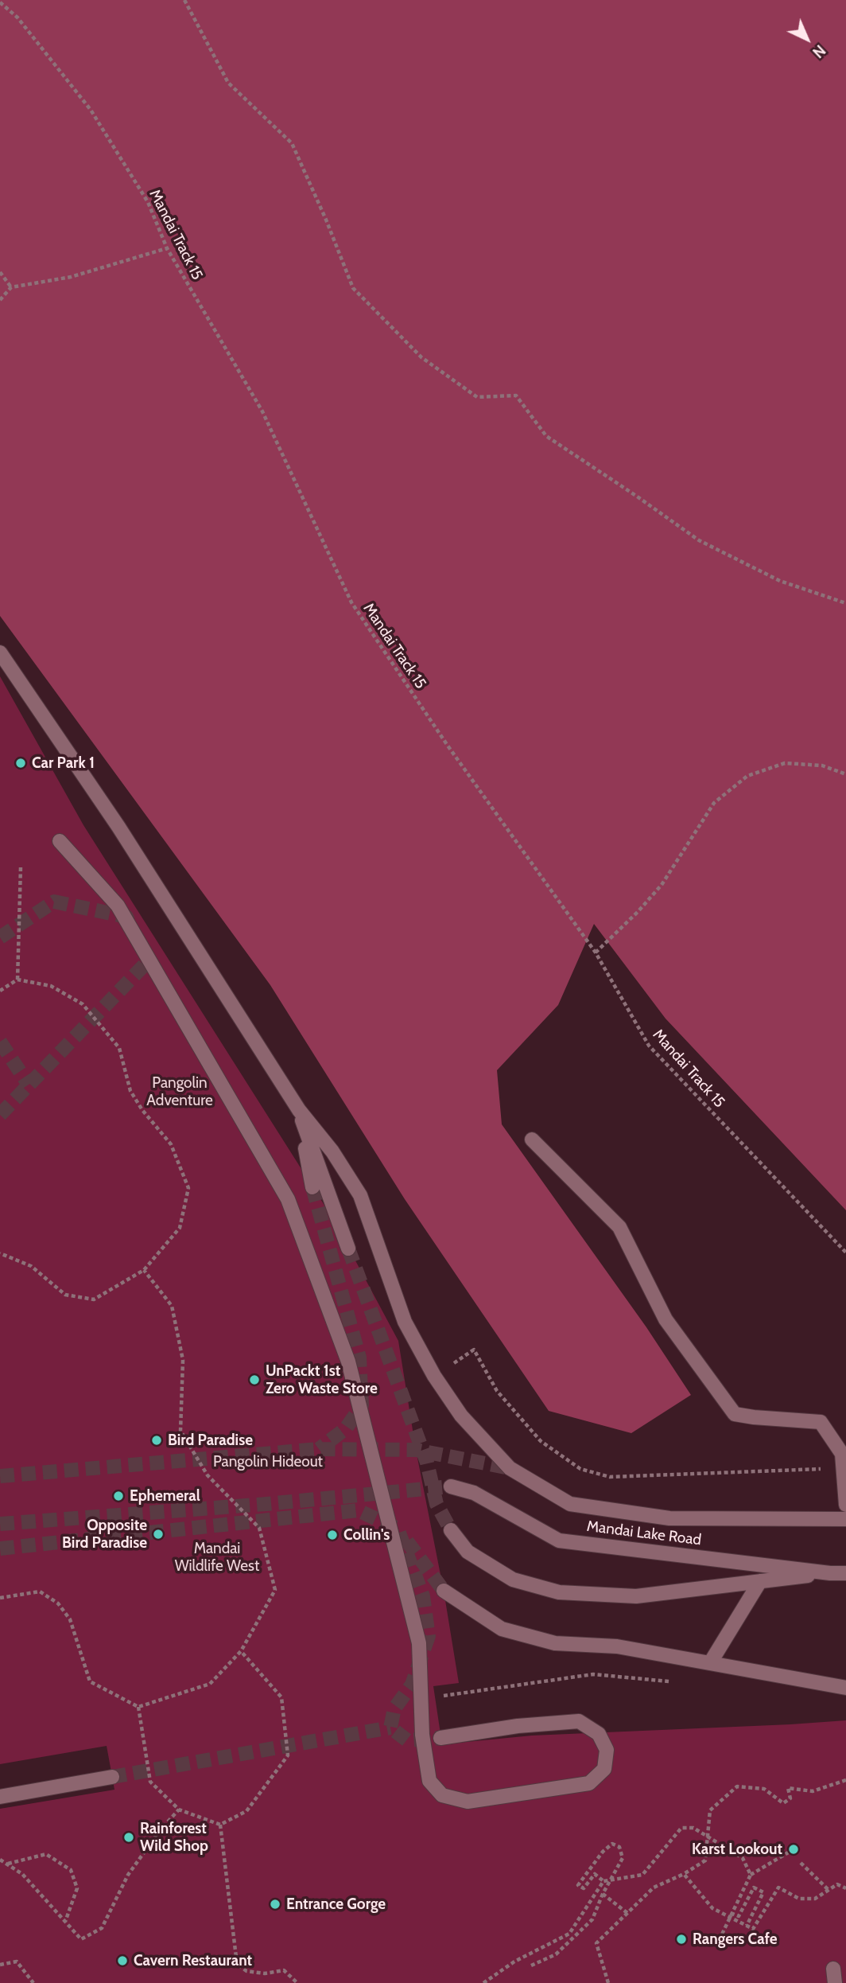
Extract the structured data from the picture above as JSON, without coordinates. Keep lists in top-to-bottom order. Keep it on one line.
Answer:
{"streets":{"street":["Mandai Lake Road"],"path":["Mandai Track 15"]},"parks":["Pangolin Adventure","Pangolin Hideout","Mandai Wildlife West"],"places":["Car Park 1","UnPackt 1st Zero Waste Store","Bird Paradise","Ephemeral","Opposite Bird Paradise","Collin's","Rainforest Wild Shop","Karst Lookout","Entrance Gorge","Rangers Cafe","Cavern Restaurant"],"north":"bottom right"}
